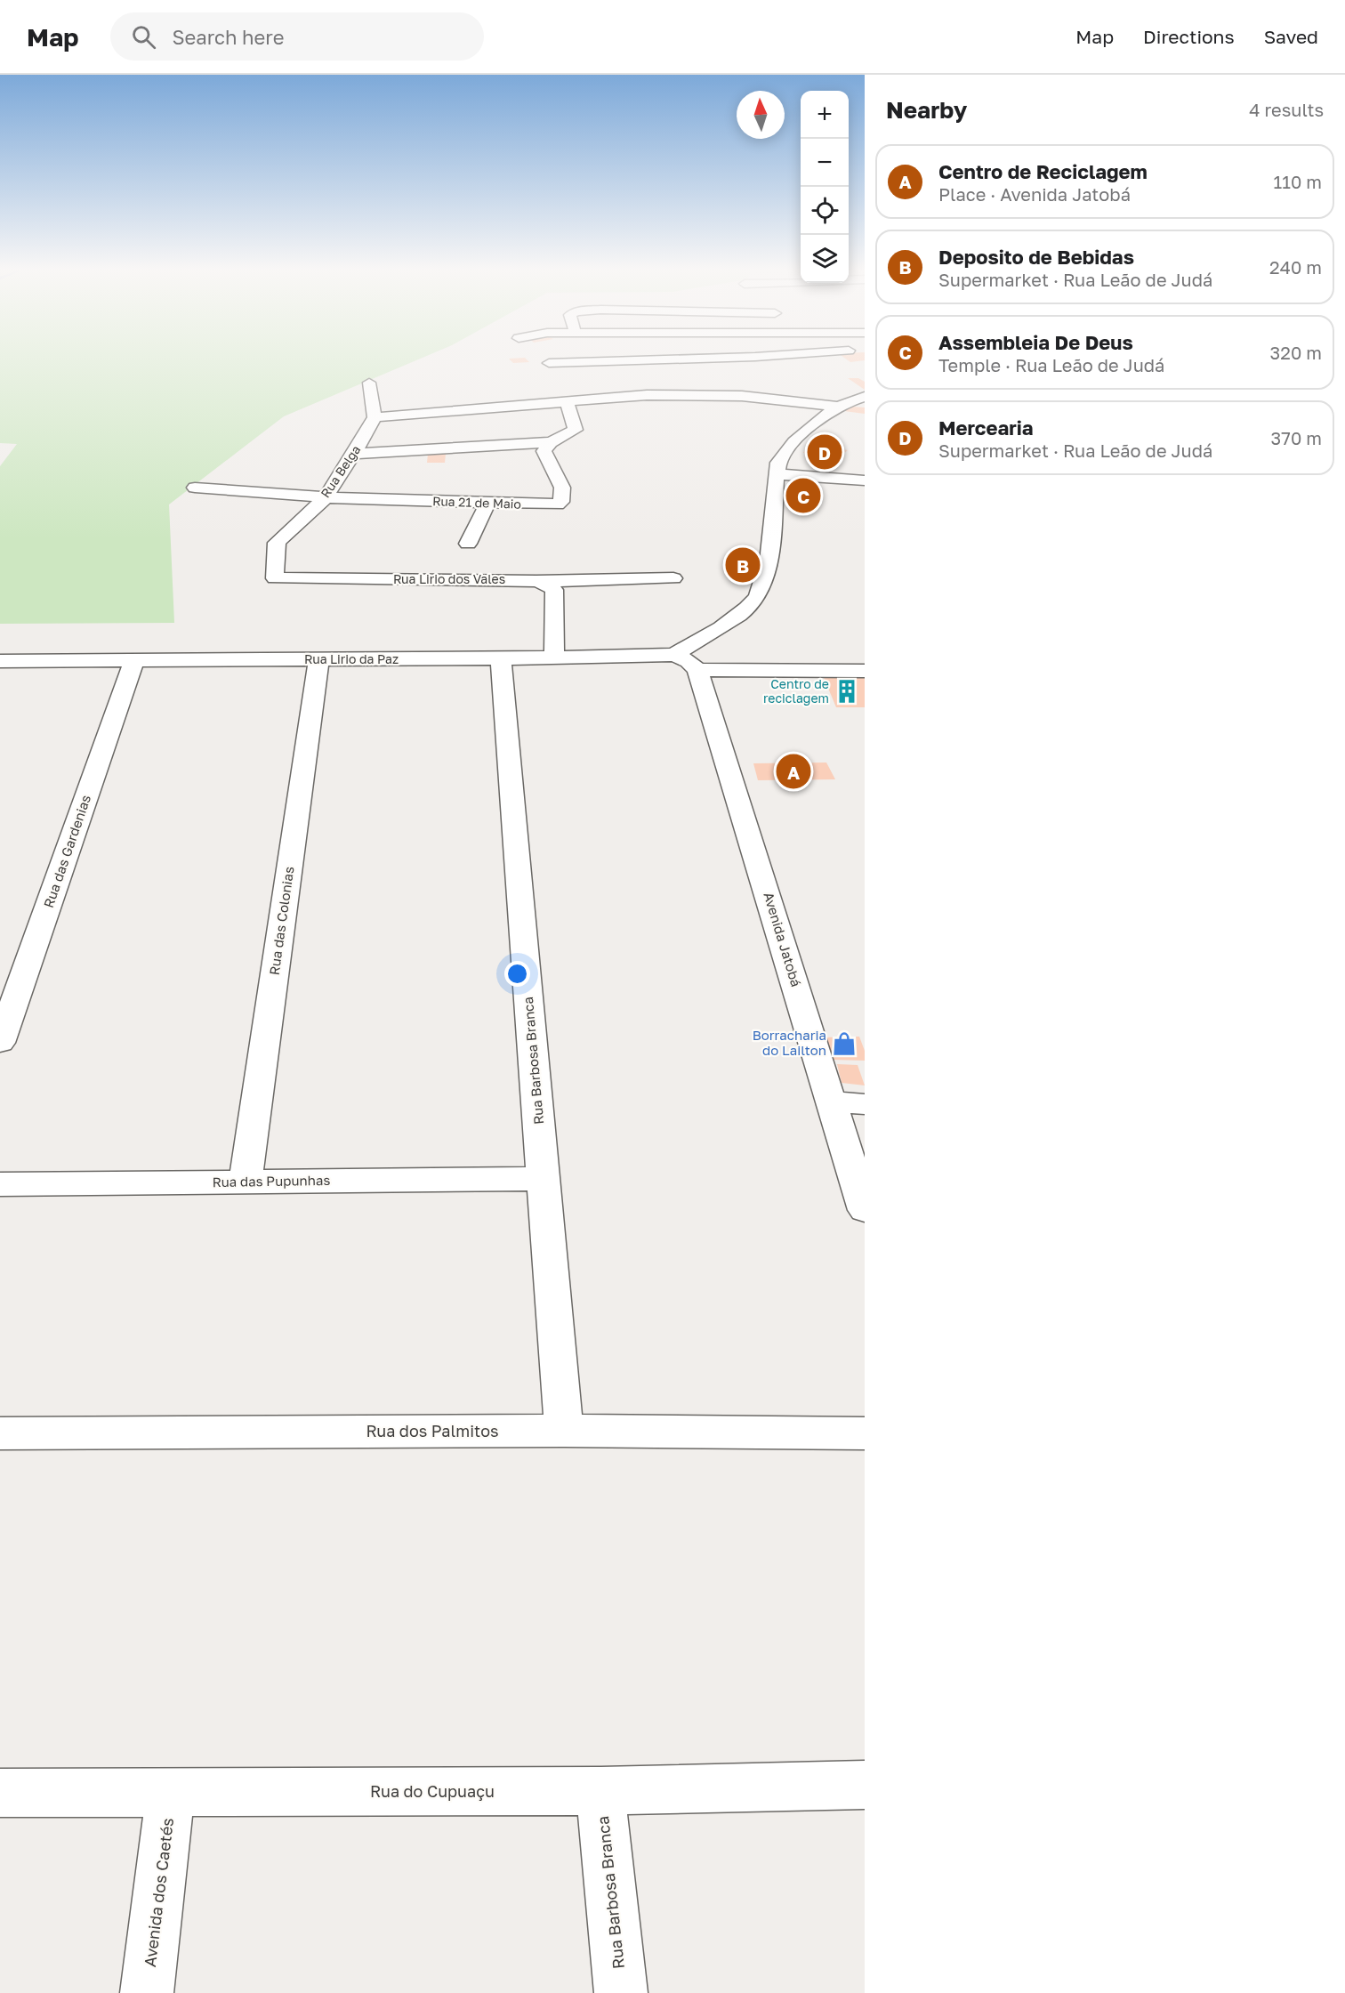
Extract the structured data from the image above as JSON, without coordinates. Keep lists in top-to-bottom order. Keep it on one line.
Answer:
{"streets":{"street":["Rua Belga","Rua 21 de Maio","Rua Lirio dos Vales","Rua Lirio da Paz","Rua das Gardenias","Rua das Colonias","Avenida Jatobá","Rua Barbosa Branca","Rua das Pupunhas","Rua dos Palmitos","Rua do Cupuaçu","Avenida dos Caetés"]},"crossings":[["Rua Belga","Rua 21 de Maio"],["Rua Belga","Rua Lirio dos Vales"],["Rua Lirio da Paz","Rua das Gardenias"],["Rua Lirio da Paz","Rua das Colonias"],["Rua Lirio da Paz","Rua Barbosa Branca"],["Rua das Colonias","Rua das Pupunhas"],["Rua Barbosa Branca","Rua das Pupunhas"],["Rua Barbosa Branca","Rua dos Palmitos"],["Rua Barbosa Branca","Rua do Cupuaçu"],["Rua do Cupuaçu","Avenida dos Caetés"]],"places":{"building":["Centro de reciclagem"],"shop":["Borracharia do Lailton"]},"north":"top","page":{"header":"Map","search":"Search here","nav":["Map","Directions","Saved"],"heading":["Nearby","4 results"],"map_buttons":["+","−"],"list":[{"mark":"A","name":"Centro de Reciclagem","note":"Place · Avenida Jatobá","value":"110 m"},{"mark":"B","name":"Deposito de Bebidas","note":"Supermarket · Rua Leão de Judá","value":"240 m"},{"mark":"C","name":"Assembleia De Deus","note":"Temple · Rua Leão de Judá","value":"320 m"},{"mark":"D","name":"Mercearia","note":"Supermarket · Rua Leão de Judá","value":"370 m"}],"pins":["D","C","B","A"]}}
